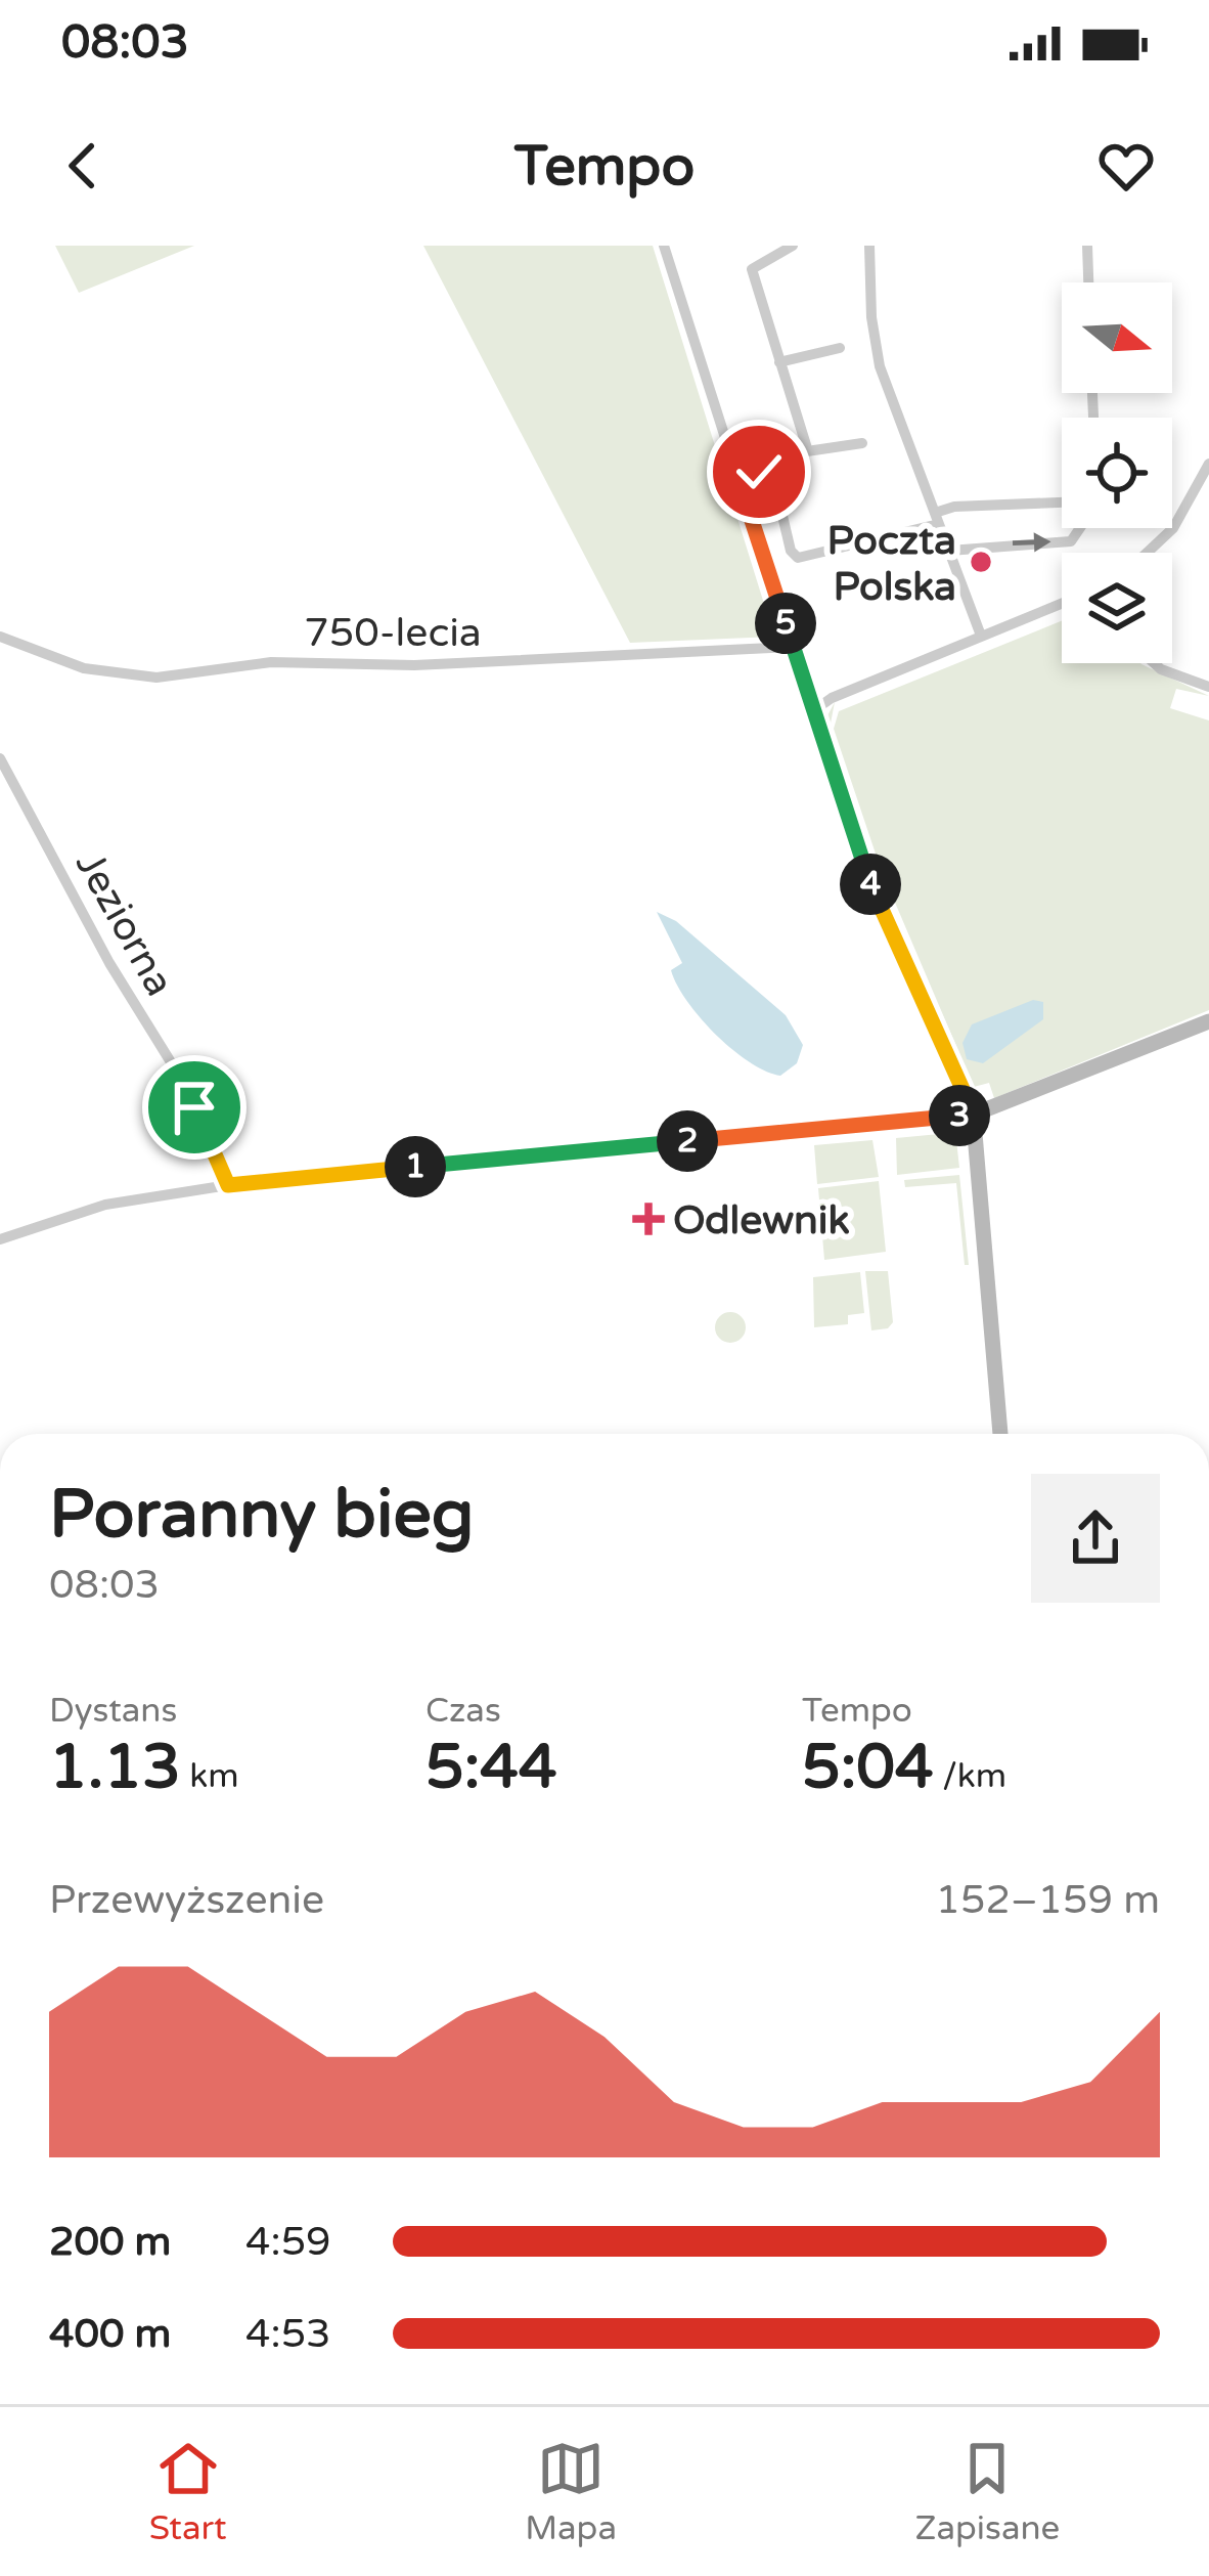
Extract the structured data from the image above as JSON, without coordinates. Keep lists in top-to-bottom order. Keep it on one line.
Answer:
{"streets":{"street":["750-lecia","Jeziorna"]},"places":{"other":["Poczta Polska"],"health":["Odlewnik"]},"north":"right","page":{"status":"08:03","header":"Tempo","pins":["5","4","3","2","1"],"heading":["Poranny bieg","08:03"],"stats":[["Dystans","1.13 km"],["Czas","5:44"],["Tempo","5:04 /km"]],"chart":["Przewyższenie","152–159 m"],"list":[{"name":"200 m","note":"4:59"},{"name":"400 m","note":"4:53"}],"tabs":["Start","Mapa","Zapisane"]}}
